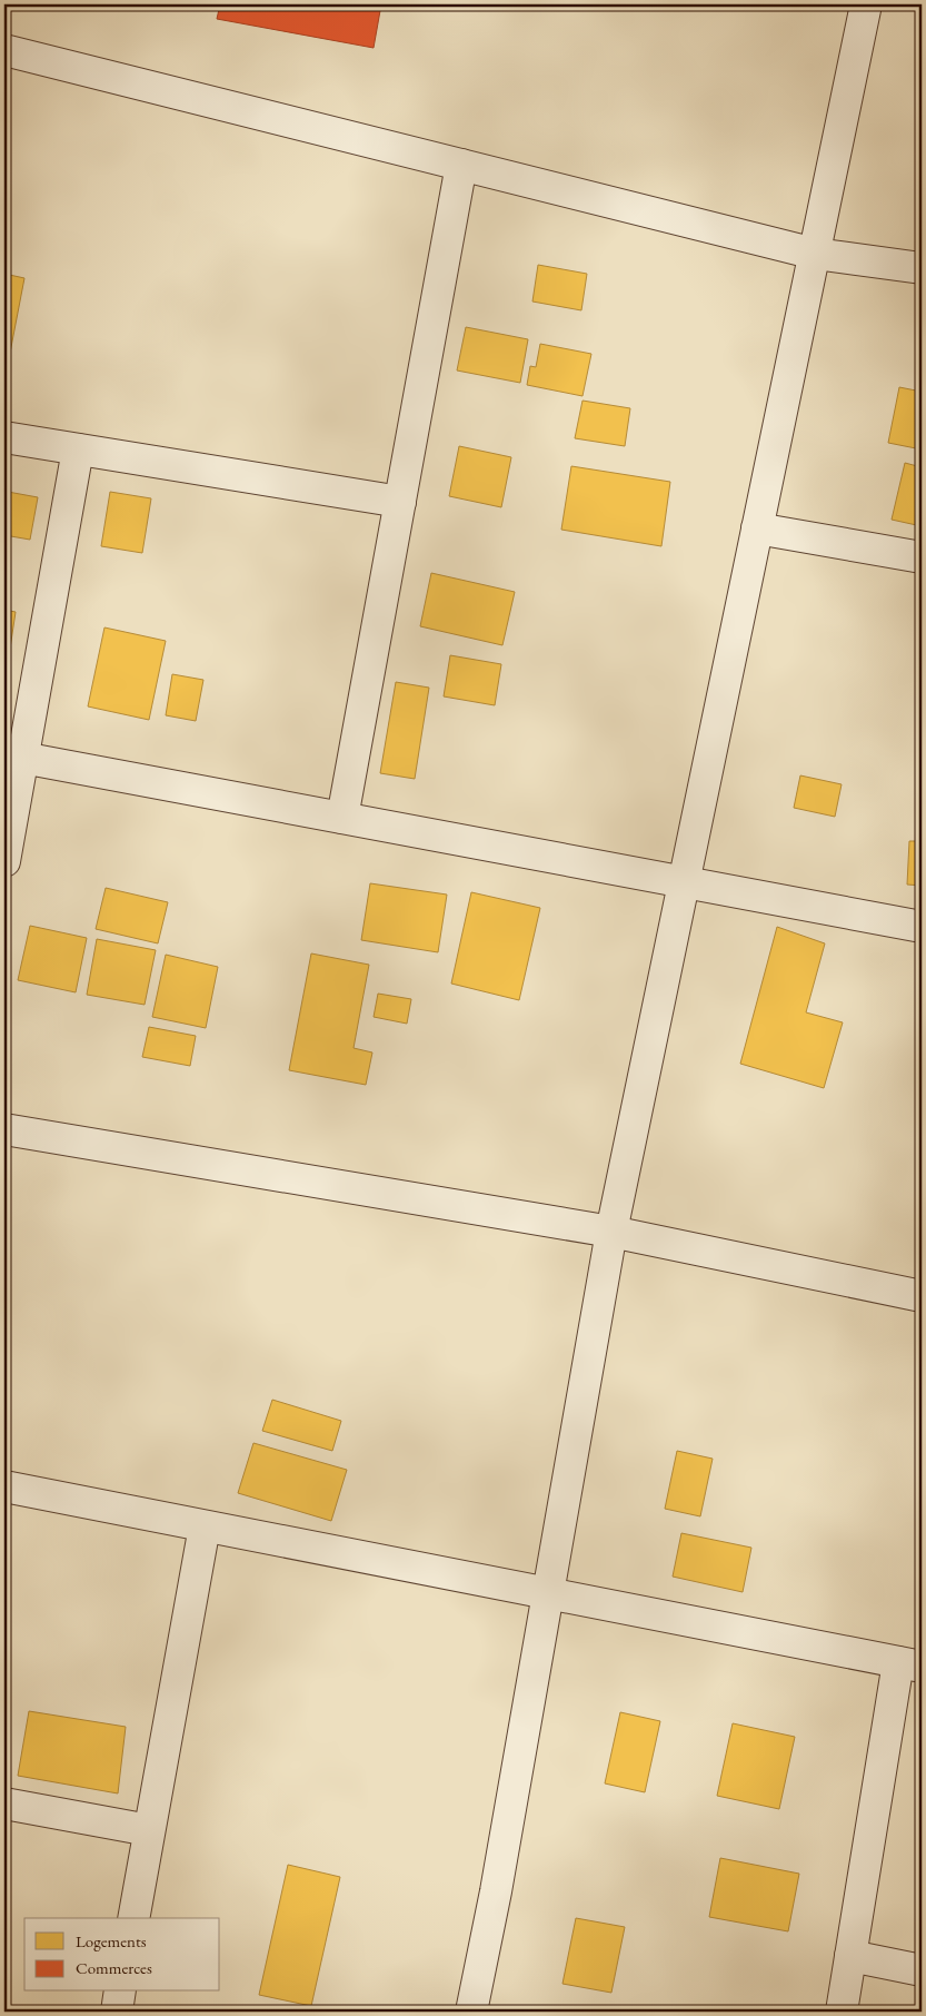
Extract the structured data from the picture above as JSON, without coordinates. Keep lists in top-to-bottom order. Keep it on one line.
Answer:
{"legend":["Logements","Commerces"]}
